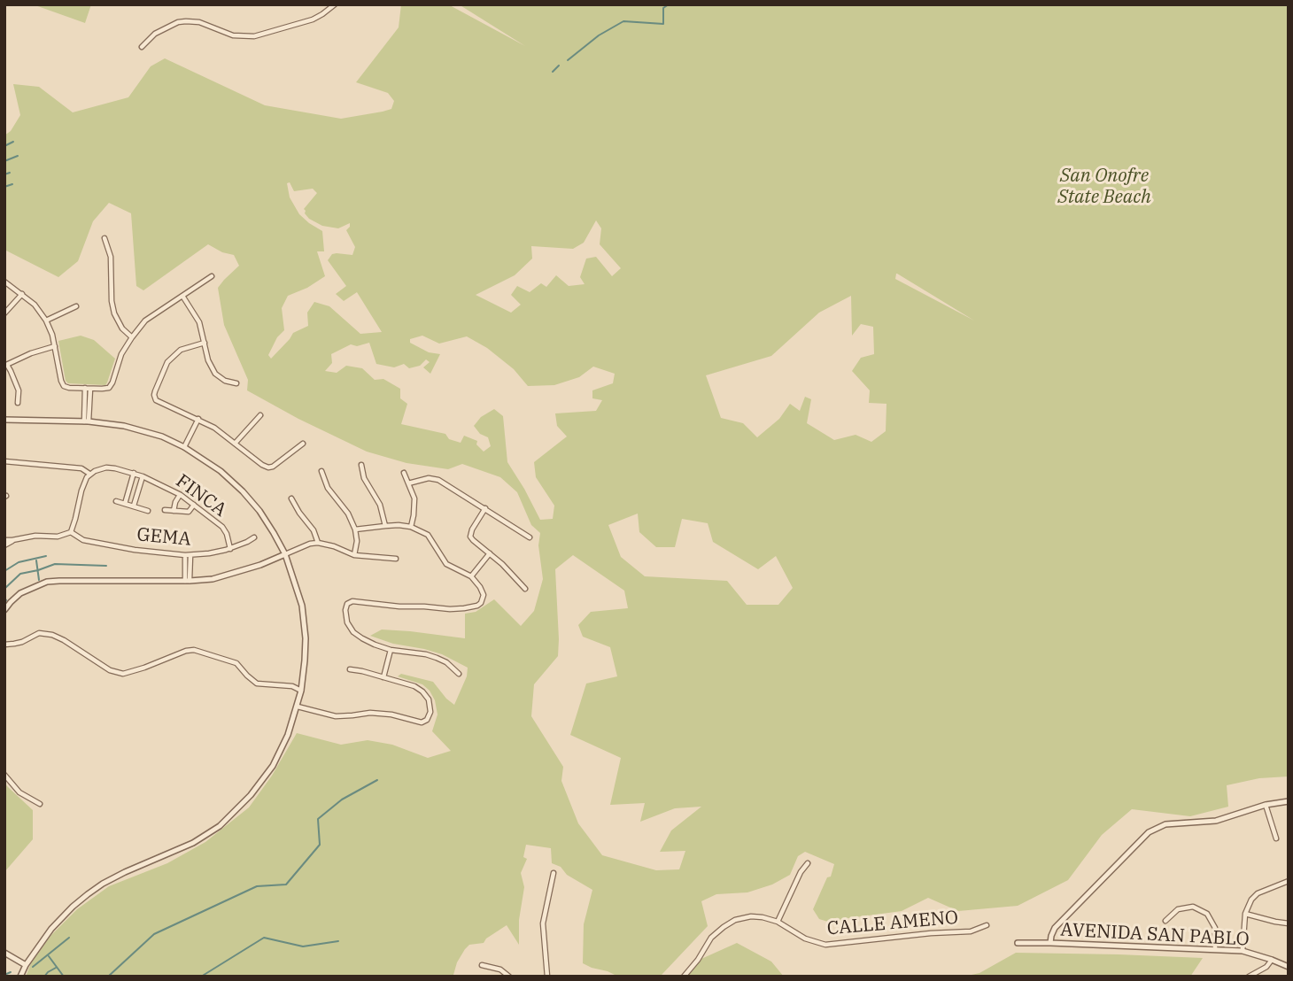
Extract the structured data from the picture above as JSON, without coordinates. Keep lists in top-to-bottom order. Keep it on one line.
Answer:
{"streets":{"street":["FINCA","GEMA","CALLE AMENO","AVENIDA SAN PABLO"]},"crossings":[["FINCA","GEMA"]],"parks":["San Onofre State Beach"]}
